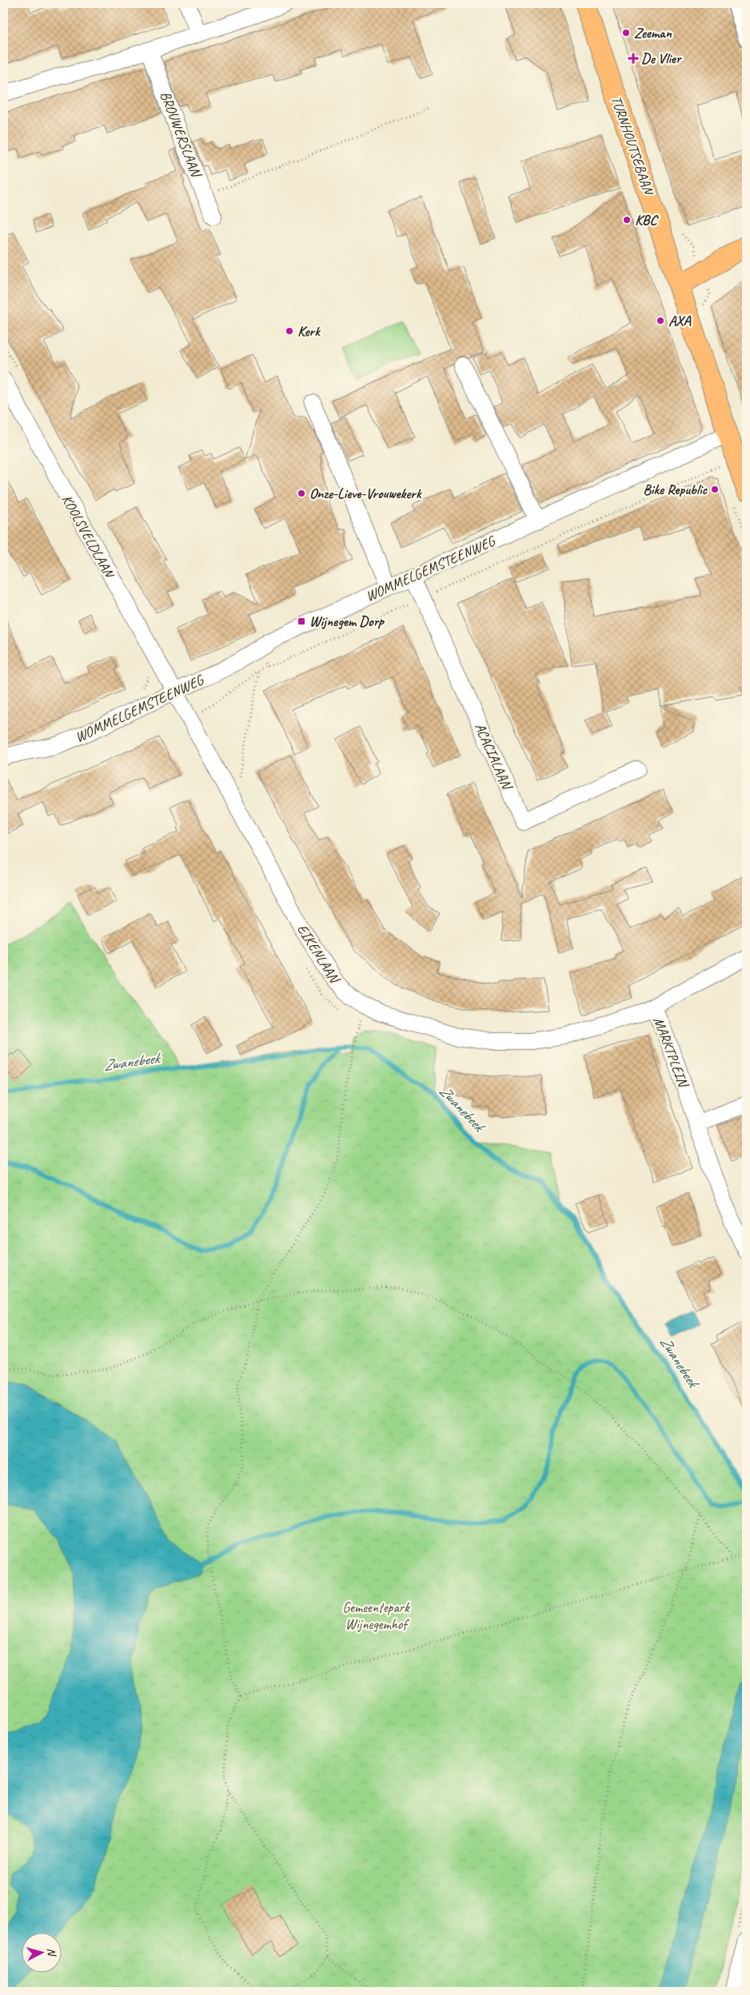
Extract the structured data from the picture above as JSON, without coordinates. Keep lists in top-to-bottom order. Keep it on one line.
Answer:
{"streets":{"main road":["TURNHOUTSEBAAN"],"street":["BROUWERSLAAN","KOOLSVELDLAAN","WOMMELGEMSTEENWEG","ACACIALAAN","EIKENLAAN","MARKTPLEIN"]},"crossings":[["TURNHOUTSEBAAN","WOMMELGEMSTEENWEG"],["KOOLSVELDLAAN","WOMMELGEMSTEENWEG"],["KOOLSVELDLAAN","EIKENLAAN"],["WOMMELGEMSTEENWEG","ACACIALAAN"],["WOMMELGEMSTEENWEG","EIKENLAAN"],["EIKENLAAN","MARKTPLEIN"]],"water":["Zwanebeek"],"parks":["Gemeentepark Wijnegemhof"],"places":{"other":["Zeeman","KBC","AXA","Kerk","Bike Republic","Onze-Lieve-Vrouwekerk"],"health":["De Vlier"],"transit":["Wijnegem Dorp"]},"north":"right"}
